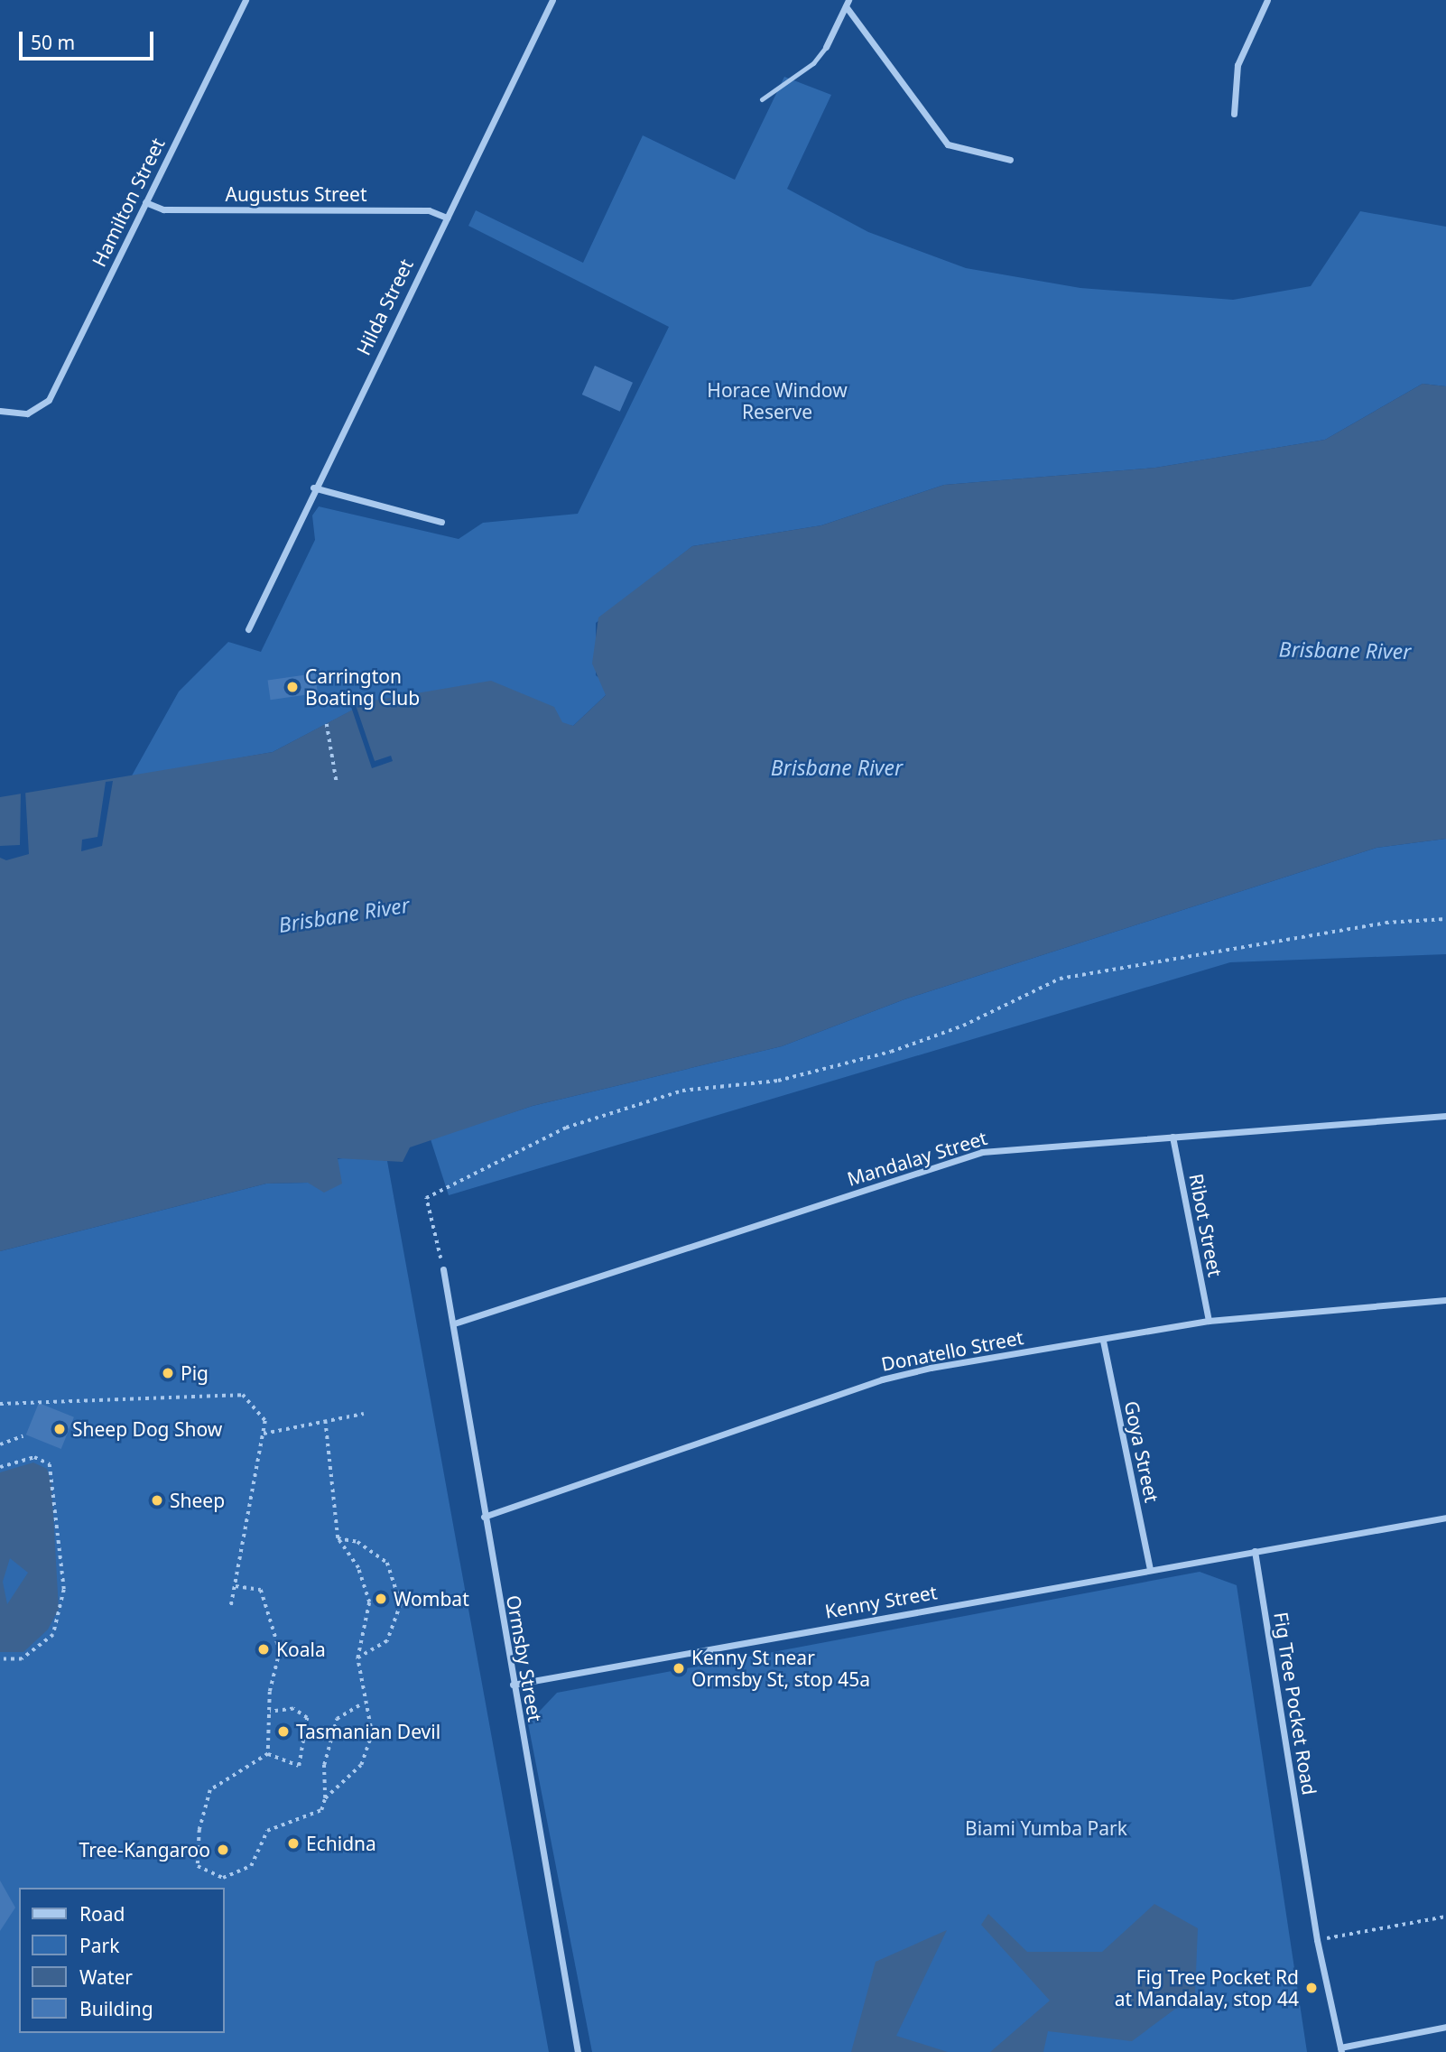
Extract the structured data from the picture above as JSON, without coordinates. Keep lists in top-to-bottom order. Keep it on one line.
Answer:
{"streets":{"street":["Augustus Street","Hamilton Street","Hilda Street","Mandalay Street","Ribot Street","Donatello Street","Goya Street","Kenny Street","Ormsby Street","Fig Tree Pocket Road"]},"crossings":[["Augustus Street","Hamilton Street"],["Augustus Street","Hilda Street"],["Mandalay Street","Ribot Street"],["Mandalay Street","Ormsby Street"],["Ribot Street","Donatello Street"],["Donatello Street","Goya Street"],["Donatello Street","Ormsby Street"],["Goya Street","Kenny Street"],["Kenny Street","Ormsby Street"],["Kenny Street","Fig Tree Pocket Road"]],"water":["Brisbane River"],"parks":["Horace Window Reserve","Biami Yumba Park"],"places":["Carrington Boating Club","Pig","Sheep Dog Show","Sheep","Wombat","Koala","Kenny St near Ormsby St, stop 45a","Tasmanian Devil","Echidna","Tree-Kangaroo","Fig Tree Pocket Rd at Mandalay, stop 44"],"legend":["Road","Park","Water","Building"],"scale_bar":"50 m"}
